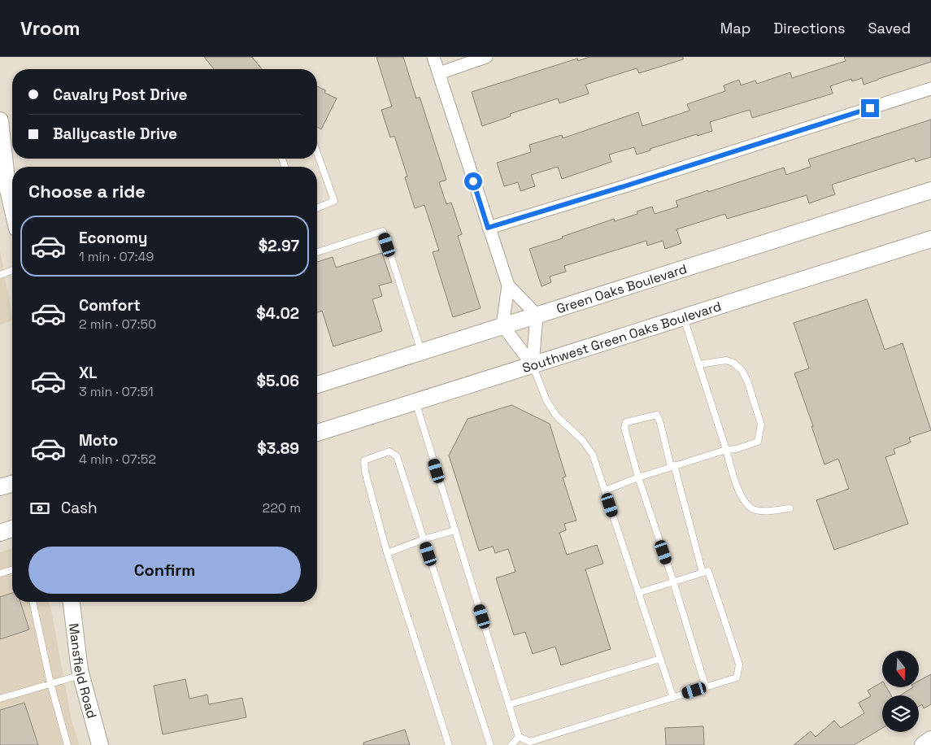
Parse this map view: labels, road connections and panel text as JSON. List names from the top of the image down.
{
  "streets": {
    "main road": ["Green Oaks Boulevard", "Southwest Green Oaks Boulevard", "Mansfield Road"]
  },
  "north": "bottom",
  "page": {
    "header": "Vroom",
    "nav": ["Map", "Directions", "Saved"],
    "banner": ["Cavalry Post Drive", "Ballycastle Drive"],
    "heading": "Choose a ride",
    "list": [
      {
        "name": "Economy",
        "note": "1 min · 07:49",
        "value": "$2.97"
      },
      {
        "name": "Comfort",
        "note": "2 min · 07:50",
        "value": "$4.02"
      },
      {
        "name": "XL",
        "note": "3 min · 07:51",
        "value": "$5.06"
      },
      {
        "name": "Moto",
        "note": "4 min · 07:52",
        "value": "$3.89"
      }
    ],
    "pay": ["Cash", "220 m"],
    "buttons": "Confirm"
  }
}
